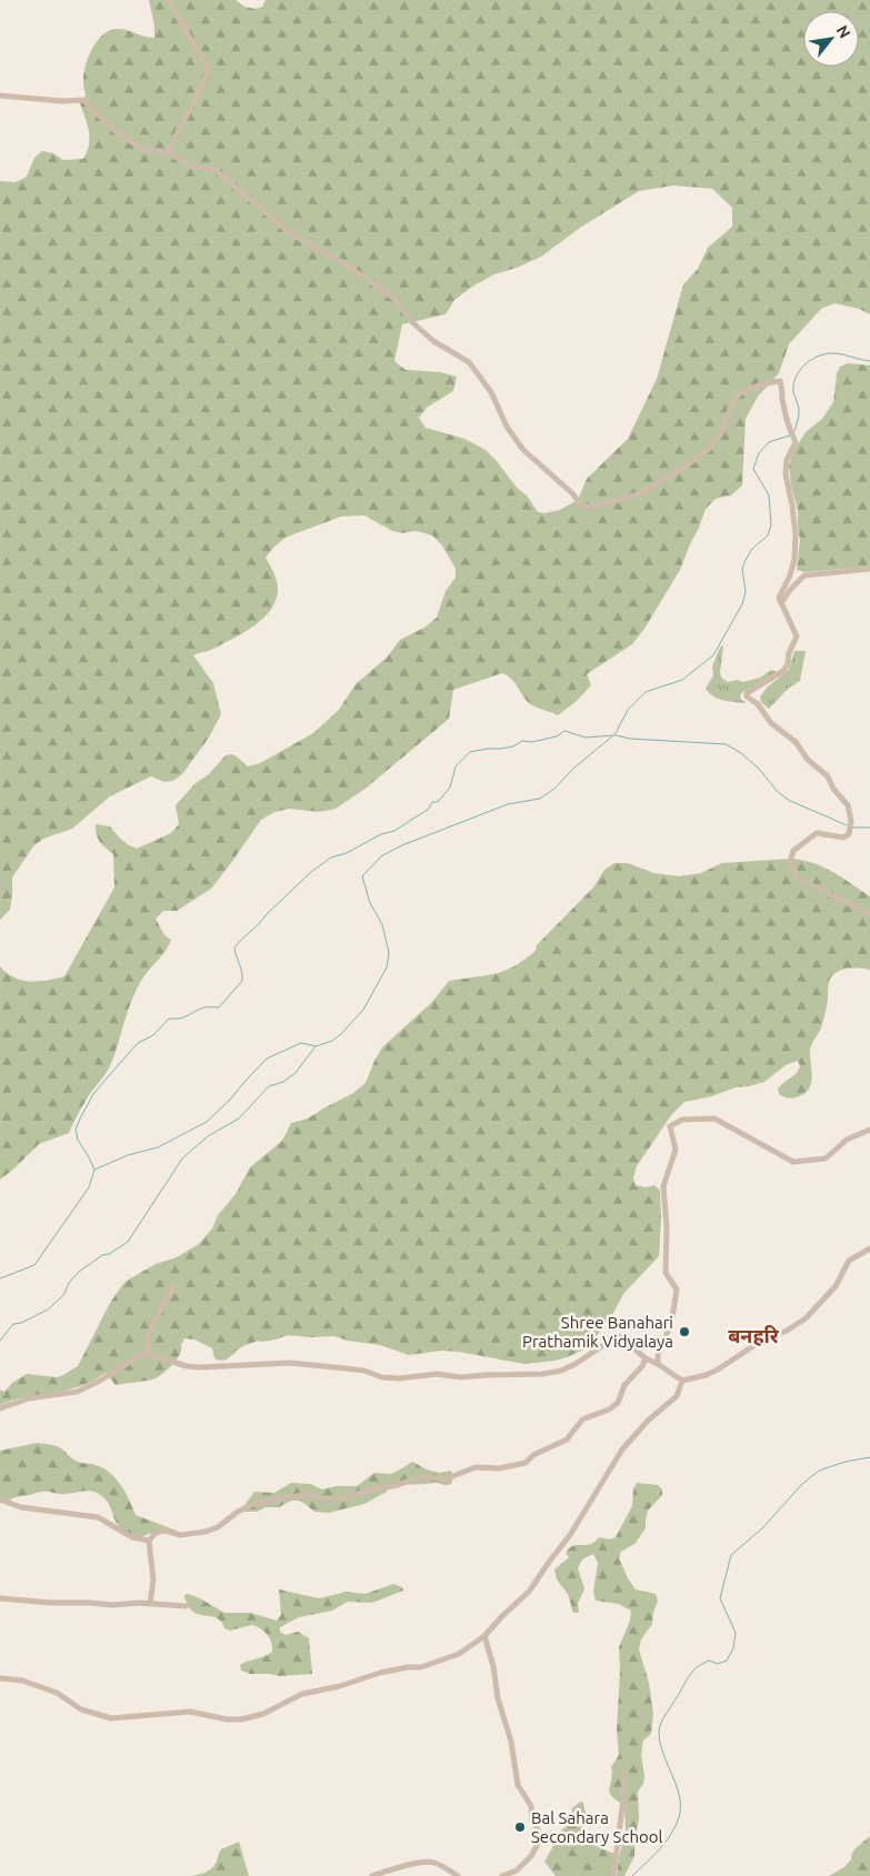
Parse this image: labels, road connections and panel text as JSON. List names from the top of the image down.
{
  "districts": ["बनहरि"],
  "places": ["Shree Banahari Prathamik Vidyalaya", "Bal Sahara Secondary School"],
  "north": "top right"
}
